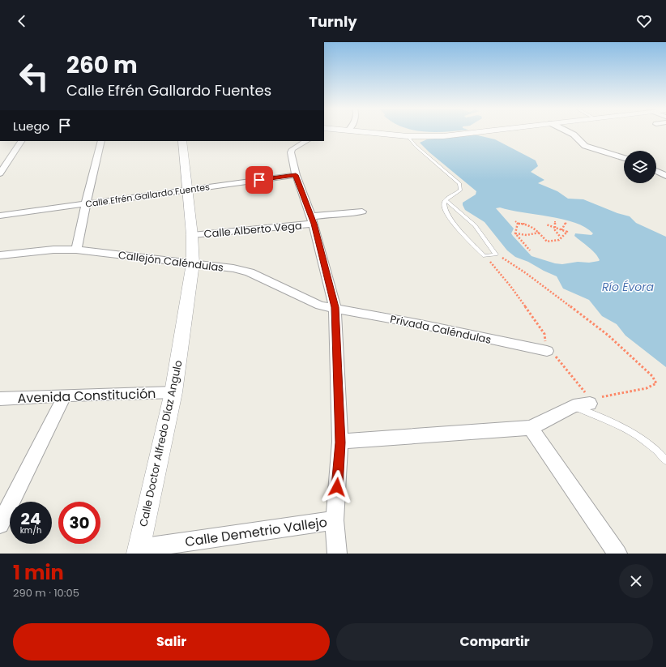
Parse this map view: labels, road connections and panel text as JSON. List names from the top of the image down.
{
  "streets": {
    "street": [
      "Calle Efrén Gallardo Fuentes",
      "Calle Alberto Vega",
      "Callejón Caléndulas",
      "Privada Caléndulas",
      "Avenida Constitución",
      "Calle Doctor Alfredo Díaz Angulo",
      "Calle Demetrio Vallejo"
    ]
  },
  "crossings": [
    ["Calle Efrén Gallardo Fuentes", "Calle Doctor Alfredo Díaz Angulo"],
    ["Calle Alberto Vega", "Calle Doctor Alfredo Díaz Angulo"],
    ["Callejón Caléndulas", "Privada Caléndulas"],
    ["Callejón Caléndulas", "Calle Doctor Alfredo Díaz Angulo"],
    ["Avenida Constitución", "Calle Doctor Alfredo Díaz Angulo"],
    ["Calle Doctor Alfredo Díaz Angulo", "Calle Demetrio Vallejo"]
  ],
  "water": ["Río Évora"],
  "page": {
    "header": "Turnly",
    "turn": ["260 m", "Calle Efrén Gallardo Fuentes"],
    "then": "Luego",
    "speed": "24 km/h",
    "limit": "30",
    "heading": ["1 min", "290 m · 10:05"],
    "buttons": ["Salir", "Compartir"]
  }
}
